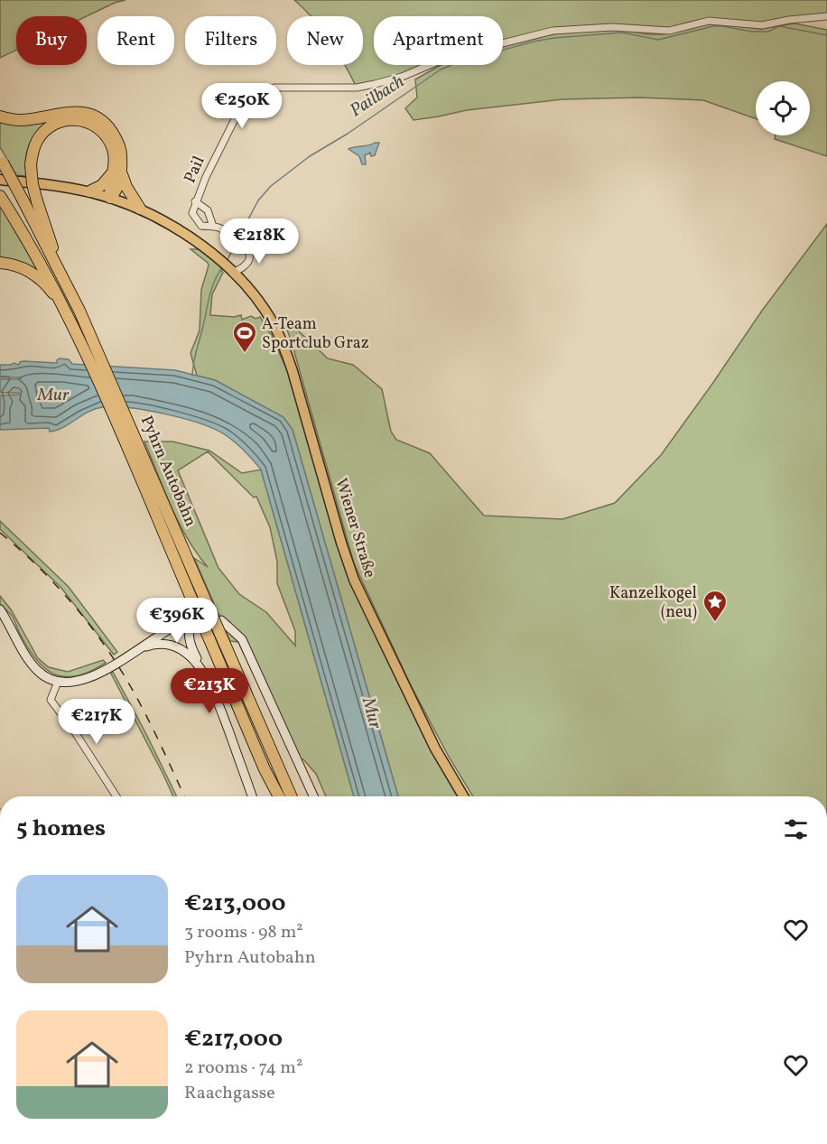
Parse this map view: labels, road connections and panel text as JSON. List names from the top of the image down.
{
  "streets": {
    "highway": ["Pyhrn Autobahn"],
    "main road": ["Wiener Straße"],
    "street": ["Pail"]
  },
  "crossings": [
    ["Pail", "Wiener Straße"]
  ],
  "water": ["Pailbach", "Mur"],
  "places": {
    "sports": ["A-Team Sportclub Graz"],
    "place": ["Kanzelkogel (neu)"]
  },
  "page": {
    "chip": [
      "Buy",
      "Rent",
      "Filters",
      "New",
      "Apartment"
    ],
    "price": [
      "€250K",
      "€218K",
      "€396K",
      "€213K",
      "€217K"
    ],
    "heading": "5 homes",
    "list": [
      {
        "name": "€213,000",
        "note": "3 rooms · 98 m² · Pyhrn Autobahn"
      },
      {
        "name": "€217,000",
        "note": "2 rooms · 74 m² · Raachgasse"
      }
    ]
  }
}
